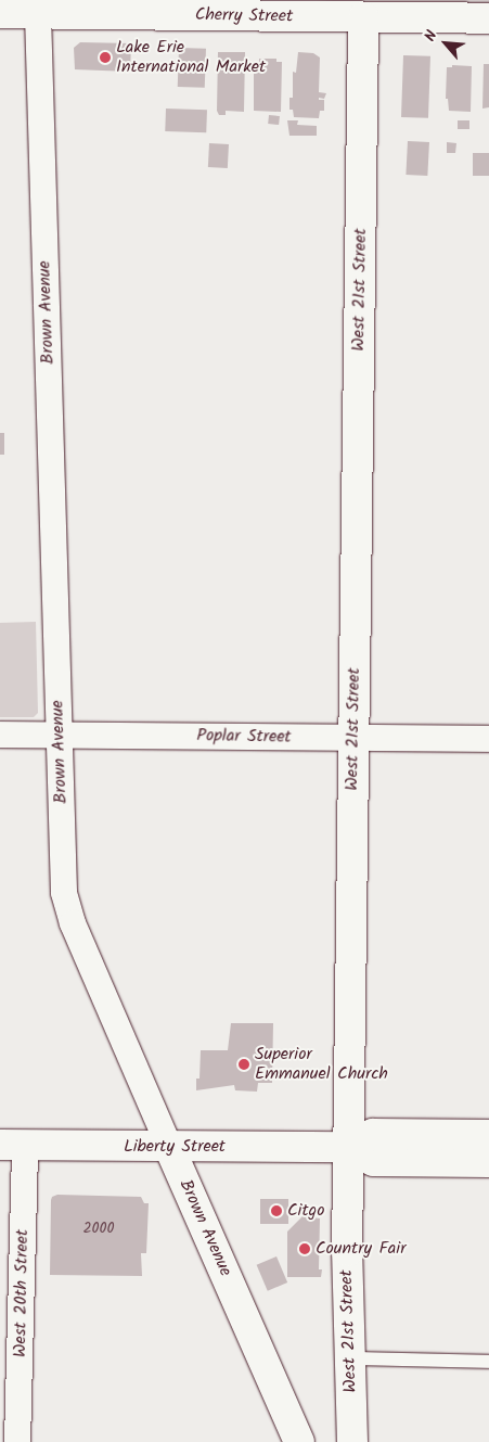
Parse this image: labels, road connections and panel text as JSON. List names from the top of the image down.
{
  "streets": {
    "street": [
      "Cherry Street",
      "West 21st Street",
      "Brown Avenue",
      "Poplar Street",
      "Liberty Street",
      "West 20th Street"
    ]
  },
  "crossings": [
    ["Cherry Street", "West 21st Street"],
    ["Cherry Street", "Brown Avenue"],
    ["West 21st Street", "Poplar Street"],
    ["West 21st Street", "Liberty Street"],
    ["Brown Avenue", "Poplar Street"],
    ["Brown Avenue", "Liberty Street"],
    ["Liberty Street", "West 20th Street"]
  ],
  "places": [
    "Lake Erie International Market",
    "Superior Emmanuel Church",
    "Citgo",
    "Country Fair"
  ],
  "house_numbers": ["2000"],
  "north": "top left"
}
